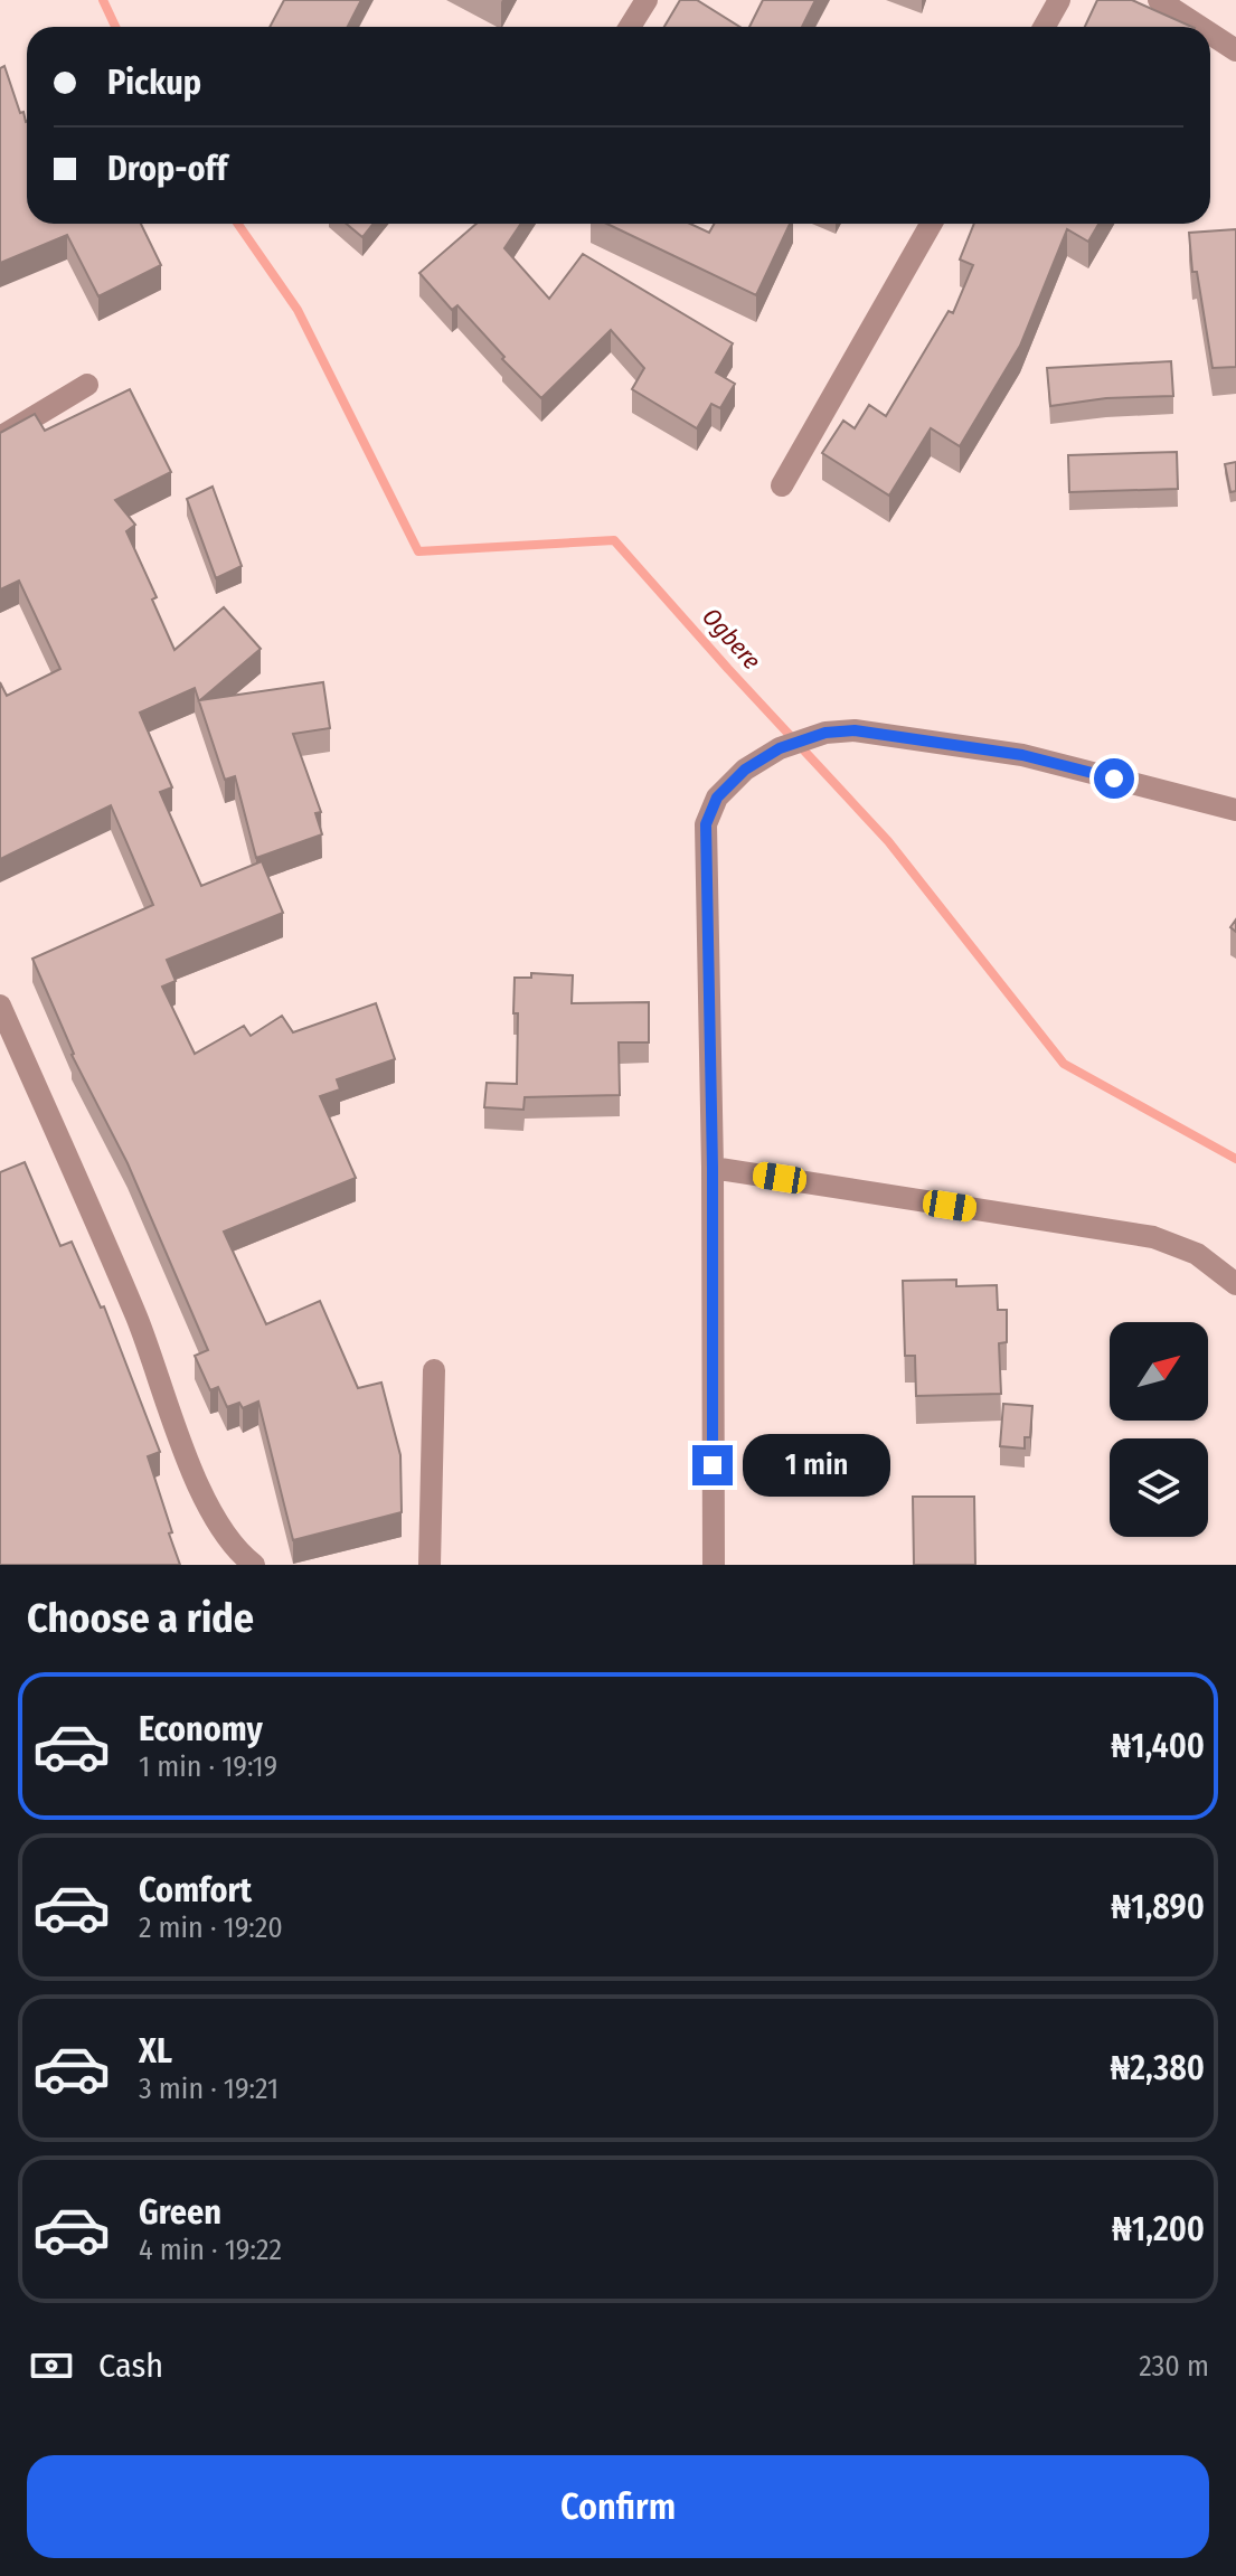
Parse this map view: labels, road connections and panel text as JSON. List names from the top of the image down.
{
  "water": ["Ogbere"],
  "north": "top right",
  "page": {
    "banner": ["Pickup", "Drop-off"],
    "bubble": "1 min",
    "heading": "Choose a ride",
    "list": [
      {
        "name": "Economy",
        "note": "1 min · 19:19",
        "value": "₦1,400"
      },
      {
        "name": "Comfort",
        "note": "2 min · 19:20",
        "value": "₦1,890"
      },
      {
        "name": "XL",
        "note": "3 min · 19:21",
        "value": "₦2,380"
      },
      {
        "name": "Green",
        "note": "4 min · 19:22",
        "value": "₦1,200"
      }
    ],
    "pay": ["Cash", "230 m"],
    "buttons": "Confirm"
  }
}
